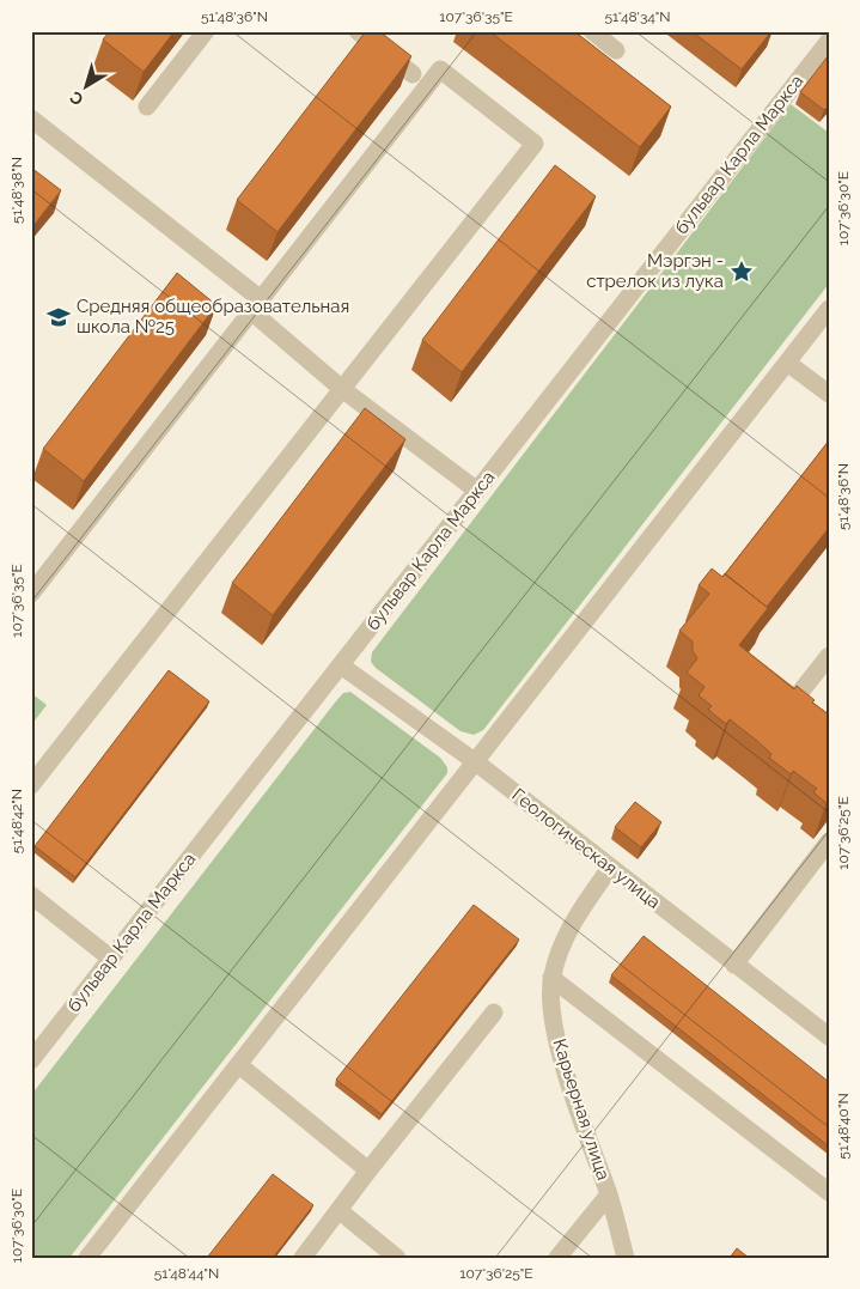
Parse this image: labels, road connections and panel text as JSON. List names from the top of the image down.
{
  "streets": {
    "street": ["бульвар Карла Маркса", "Геологическая улица", "Карьерная улица"]
  },
  "crossings": [
    ["бульвар Карла Маркса", "Геологическая улица"],
    ["Геологическая улица", "Карьерная улица"]
  ],
  "places": {
    "place": ["Мэргэн - стрелок из лука"],
    "school or university": ["Средняя общеобразовательная школа №25"]
  },
  "north": "bottom left",
  "coordinates": [
    "51°48'36\"N",
    "107°36'35\"E",
    "51°48'34\"N",
    "51°48'38\"N",
    "107°36'30\"E",
    "51°48'42\"N",
    "107°36'25\"E",
    "51°48'40\"N",
    "51°48'44\"N"
  ]
}
